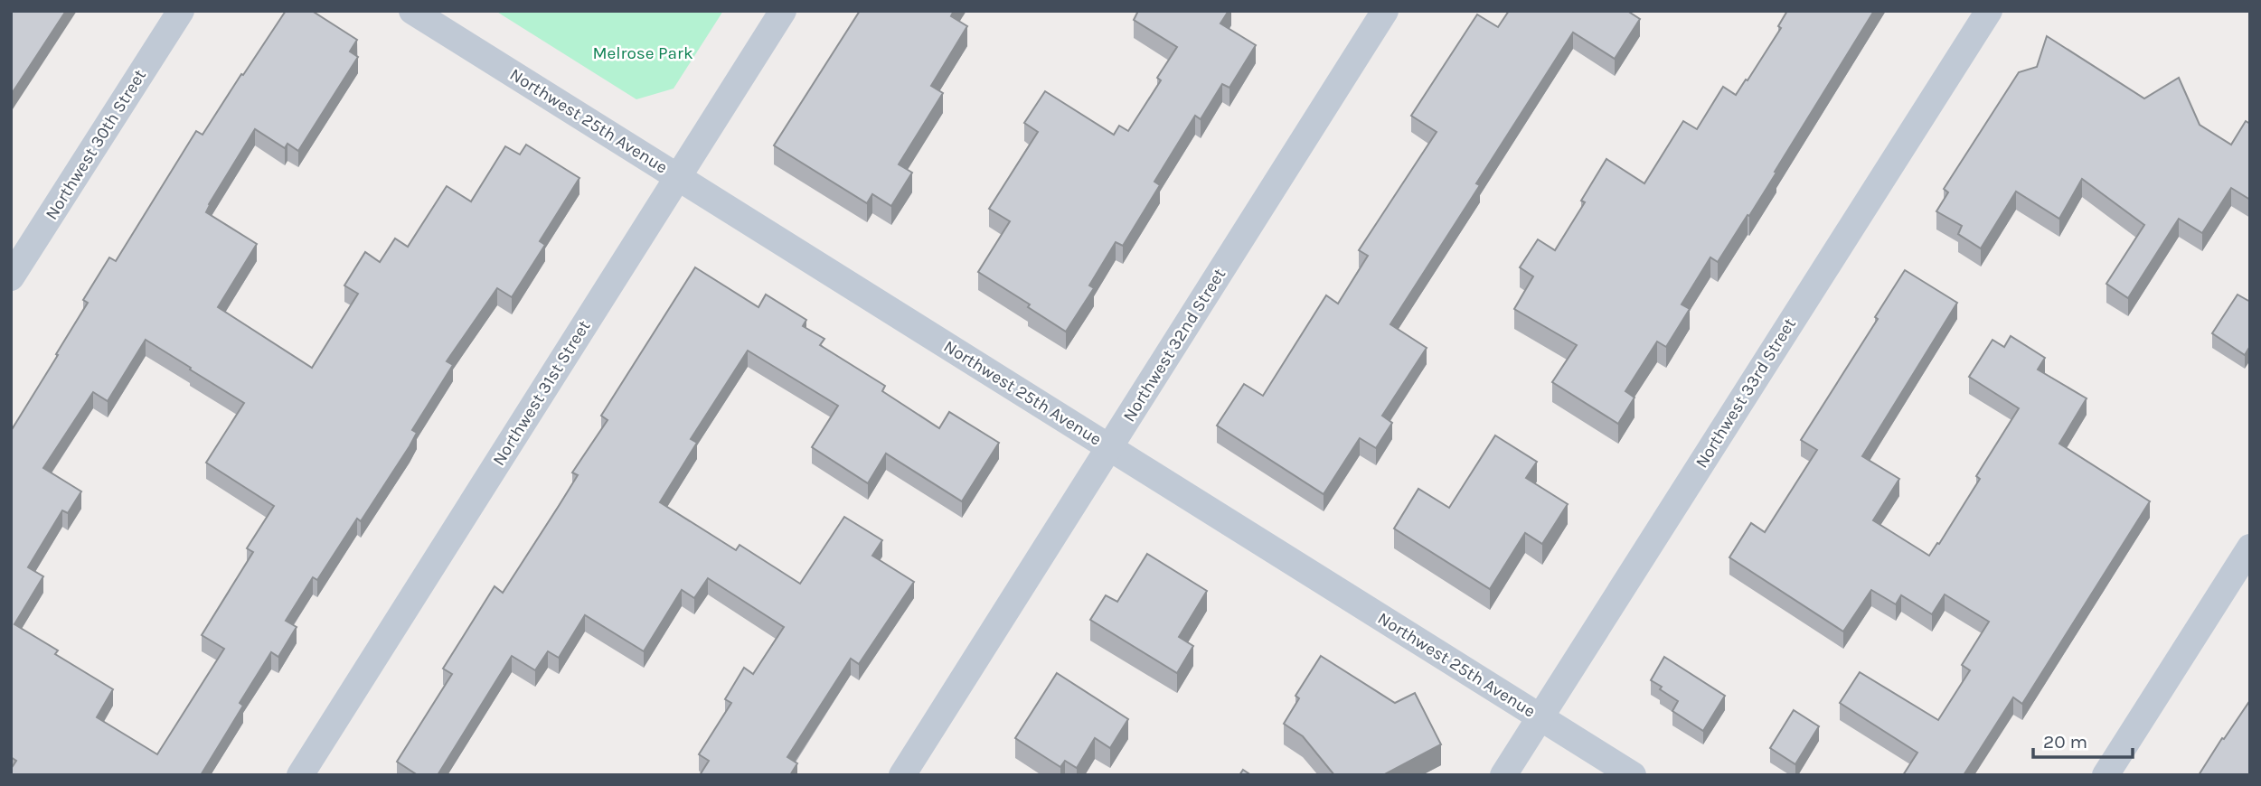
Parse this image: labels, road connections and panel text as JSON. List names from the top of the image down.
{
  "streets": {
    "street": [
      "Northwest 25th Avenue",
      "Northwest 30th Street",
      "Northwest 32nd Street",
      "Northwest 31st Street",
      "Northwest 33rd Street"
    ]
  },
  "crossings": [
    ["Northwest 25th Avenue", "Northwest 32nd Street"],
    ["Northwest 25th Avenue", "Northwest 31st Street"],
    ["Northwest 25th Avenue", "Northwest 33rd Street"]
  ],
  "parks": ["Melrose Park"],
  "scale_bar": "20 m"
}
